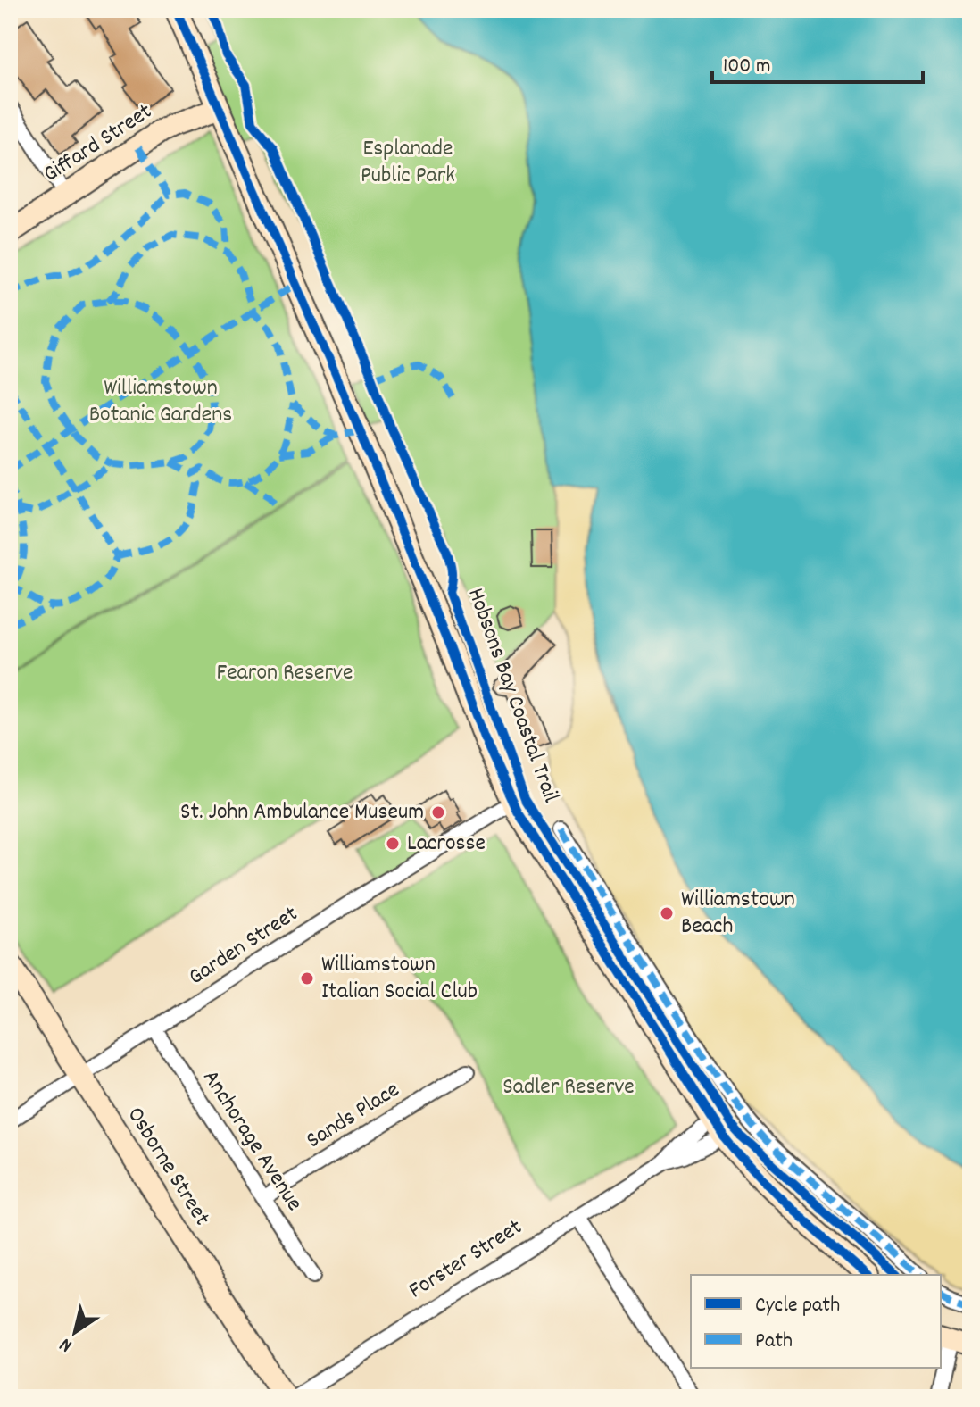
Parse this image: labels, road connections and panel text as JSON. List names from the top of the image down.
{
  "streets": {
    "street": [
      "Giffard Street",
      "Hobsons Bay Coastal Trail",
      "Garden Street",
      "Sands Place",
      "Anchorage Avenue",
      "Osborne Street",
      "Forster Street"
    ]
  },
  "crossings": [
    ["Garden Street", "Anchorage Avenue"],
    ["Garden Street", "Osborne Street"],
    ["Sands Place", "Anchorage Avenue"]
  ],
  "parks": [
    "Esplanade Public Park",
    "Williamstown Botanic Gardens",
    "Fearon Reserve",
    "Sadler Reserve"
  ],
  "places": [
    "St. John Ambulance Museum",
    "Lacrosse",
    "Williamstown Beach",
    "Williamstown Italian Social Club"
  ],
  "legend": ["Cycle path", "Path"],
  "scale_bar": "100 m",
  "north": "bottom left"
}
